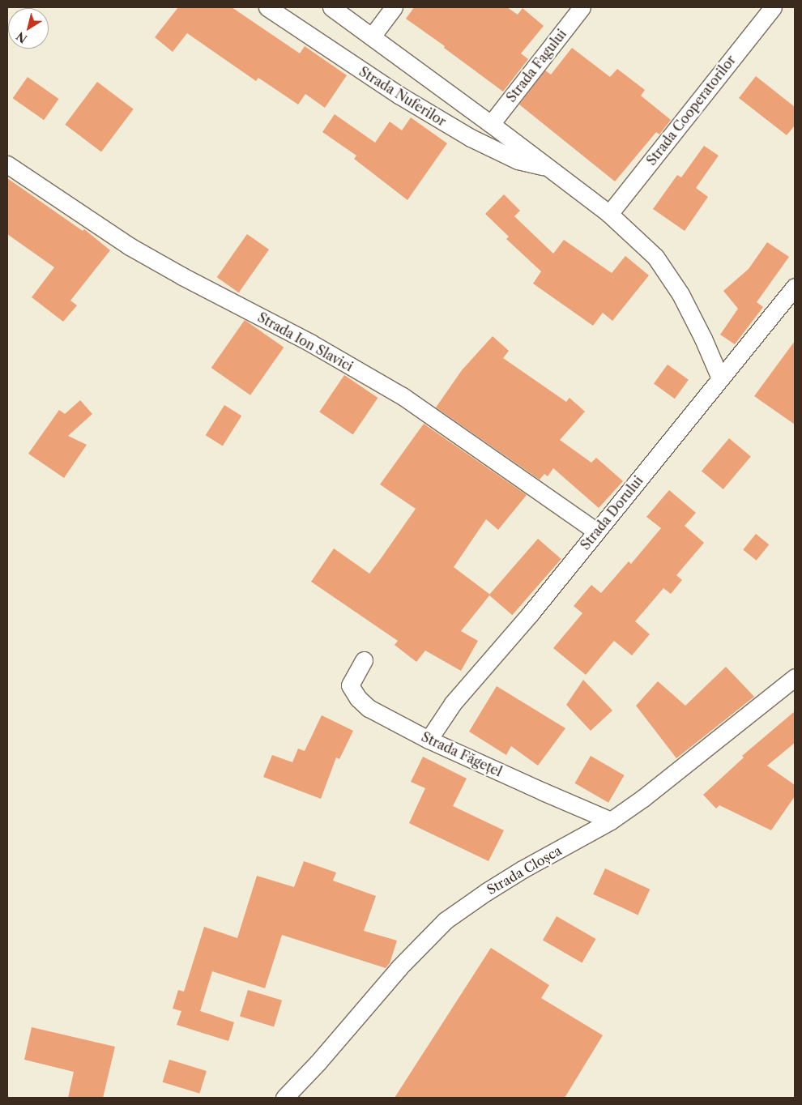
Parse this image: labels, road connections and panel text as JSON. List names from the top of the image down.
{
  "streets": {
    "street": [
      "Strada Fagului",
      "Strada Nuferilor",
      "Strada Cooperatorilor",
      "Strada Ion Slavici",
      "Strada Dorului",
      "Strada Făgețel",
      "Strada Cloșca"
    ]
  },
  "crossings": [
    ["Strada Fagului", "Strada Nuferilor"],
    ["Strada Nuferilor", "Strada Cooperatorilor"],
    ["Strada Nuferilor", "Strada Dorului"],
    ["Strada Ion Slavici", "Strada Dorului"],
    ["Strada Dorului", "Strada Făgețel"],
    ["Strada Făgețel", "Strada Cloșca"]
  ],
  "north": "bottom left"
}
